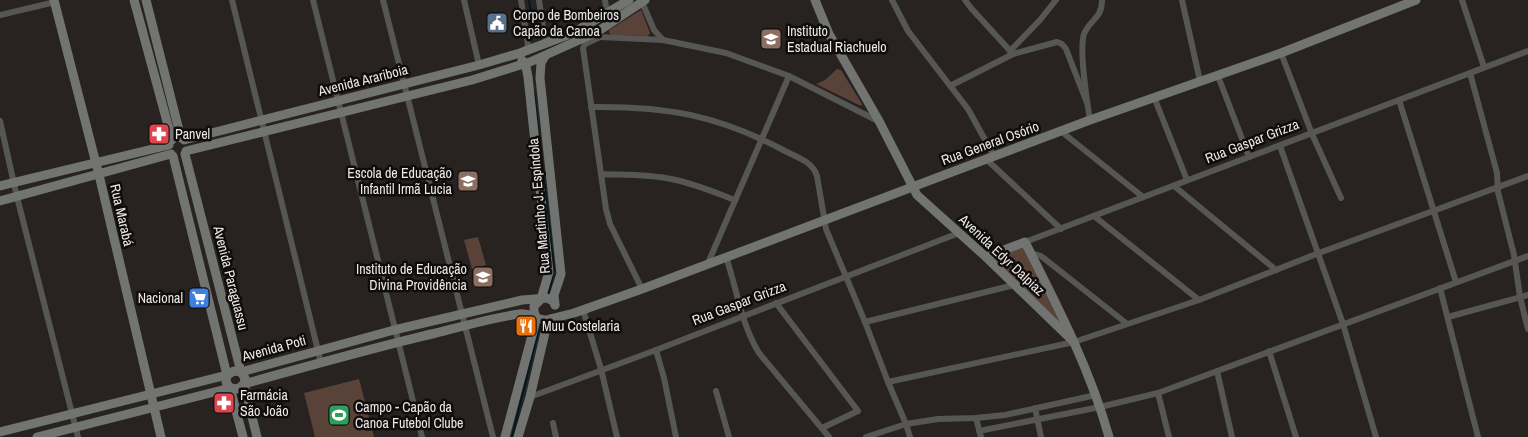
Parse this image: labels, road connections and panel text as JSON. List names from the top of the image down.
{
  "streets": {
    "main road": [
      "Avenida Arariboia",
      "Rua Gaspar Grizza",
      "Rua General Osório",
      "Rua Martinho J. Espíndola",
      "Rua Marabá",
      "Avenida Edyr Dalpiaz",
      "Avenida Paraguassu",
      "Avenida Poti"
    ]
  },
  "crossings": [
    ["Avenida Arariboia", "Rua Martinho J. Espíndola"],
    ["Avenida Arariboia", "Avenida Paraguassu"],
    ["Rua Gaspar Grizza", "Rua Martinho J. Espíndola"],
    ["Rua Gaspar Grizza", "Avenida Edyr Dalpiaz"],
    ["Rua General Osório", "Rua Martinho J. Espíndola"],
    ["Rua General Osório", "Avenida Edyr Dalpiaz"],
    ["Rua General Osório", "Avenida Poti"],
    ["Rua Martinho J. Espíndola", "Avenida Poti"],
    ["Rua Marabá", "Avenida Poti"],
    ["Avenida Paraguassu", "Avenida Poti"]
  ],
  "places": {
    "public building": ["Corpo de Bombeiros Capão da Canoa"],
    "school or university": ["Instituto Estadual Riachuelo", "Escola de Educação Infantil Irmã Lucia", "Instituto de Educação Divina Providência"],
    "pharmacy": ["Panvel", "Farmácia São João"],
    "supermarket": ["Nacional"],
    "restaurant": ["Muu Costelaria"],
    "sports": ["Campo - Capão da Canoa Futebol Clube"]
  }
}
